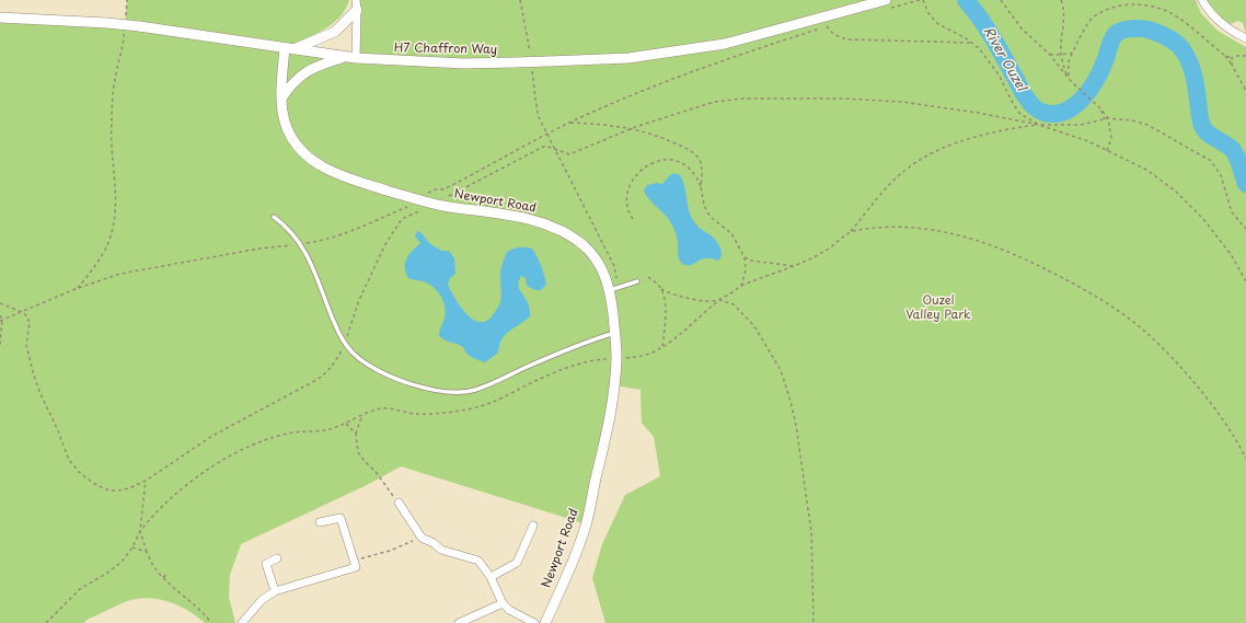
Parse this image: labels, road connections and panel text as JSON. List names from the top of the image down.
{
  "streets": {
    "street": ["H7 Chaffron Way", "Newport Road"]
  },
  "crossings": [
    ["H7 Chaffron Way", "Newport Road"]
  ],
  "water": ["River Ouzel"],
  "parks": ["Ouzel Valley Park"]
}
